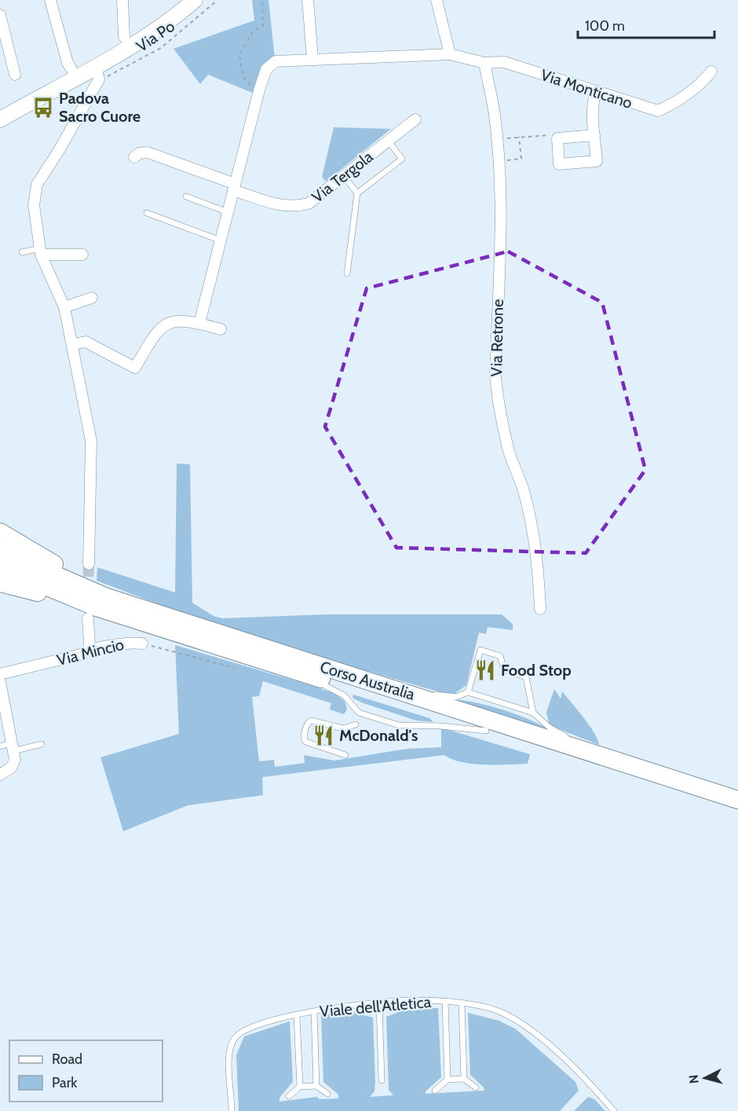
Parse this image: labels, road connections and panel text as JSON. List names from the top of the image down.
{
  "streets": {
    "highway": ["Corso Australia"],
    "street": [
      "Via Monticano",
      "Via Tergola",
      "Via Retrone",
      "Via Mincio"
    ],
    "lane": ["Viale dell'Atletica"],
    "path": ["Via Po"]
  },
  "crossings": [
    ["Via Monticano", "Via Retrone"]
  ],
  "places": {
    "bus stop": ["Padova Sacro Cuore"],
    "restaurant": ["Food Stop", "McDonald's"]
  },
  "legend": ["Road", "Park"],
  "scale_bar": "100 m",
  "north": "left"
}
